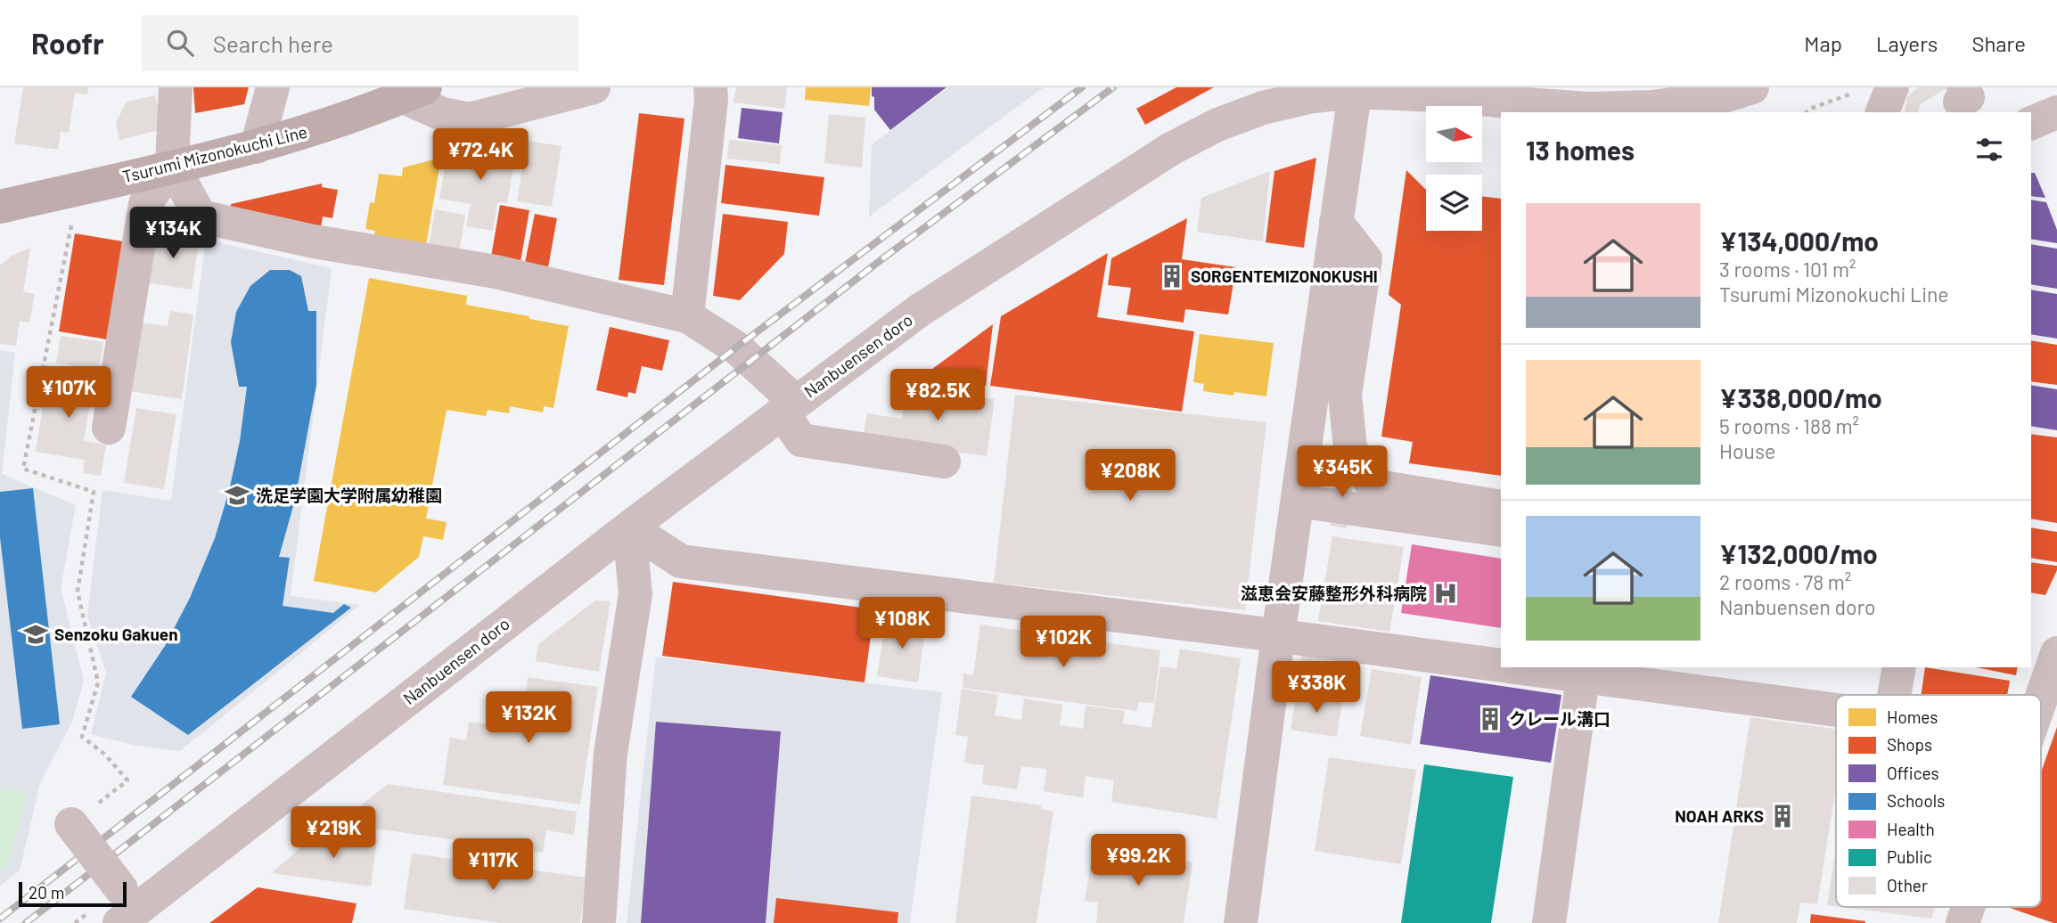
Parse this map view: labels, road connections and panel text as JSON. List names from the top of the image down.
{
  "streets": {
    "main road": ["Tsurumi Mizonokuchi Line"],
    "street": ["Nanbuensen doro"]
  },
  "places": {
    "building": ["SORGENTEMIZONOKUSHI", "クレール溝口", "NOAH ARKS"],
    "school or university": ["洗足学園大学附属幼稚園", "Senzoku Gakuen"],
    "hospital": ["滋恵会安藤整形外科病院"]
  },
  "legend": [
    "Homes",
    "Shops",
    "Offices",
    "Schools",
    "Health",
    "Public",
    "Other"
  ],
  "scale_bar": "20 m",
  "north": "right",
  "page": {
    "header": "Roofr",
    "search": "Search here",
    "nav": ["Map", "Layers", "Share"],
    "heading": "13 homes",
    "price": [
      "¥72.4K",
      "¥134K",
      "¥107K",
      "¥82.5K",
      "¥345K",
      "¥208K",
      "¥108K",
      "¥102K",
      "¥338K",
      "¥132K",
      "¥219K",
      "¥99.2K",
      "¥117K"
    ],
    "list": [
      {
        "name": "¥134,000/mo",
        "note": "3 rooms · 101 m² · Tsurumi Mizonokuchi Line"
      },
      {
        "name": "¥338,000/mo",
        "note": "5 rooms · 188 m² · House"
      },
      {
        "name": "¥132,000/mo",
        "note": "2 rooms · 78 m² · Nanbuensen doro"
      }
    ],
    "scale": "20 m"
  }
}
